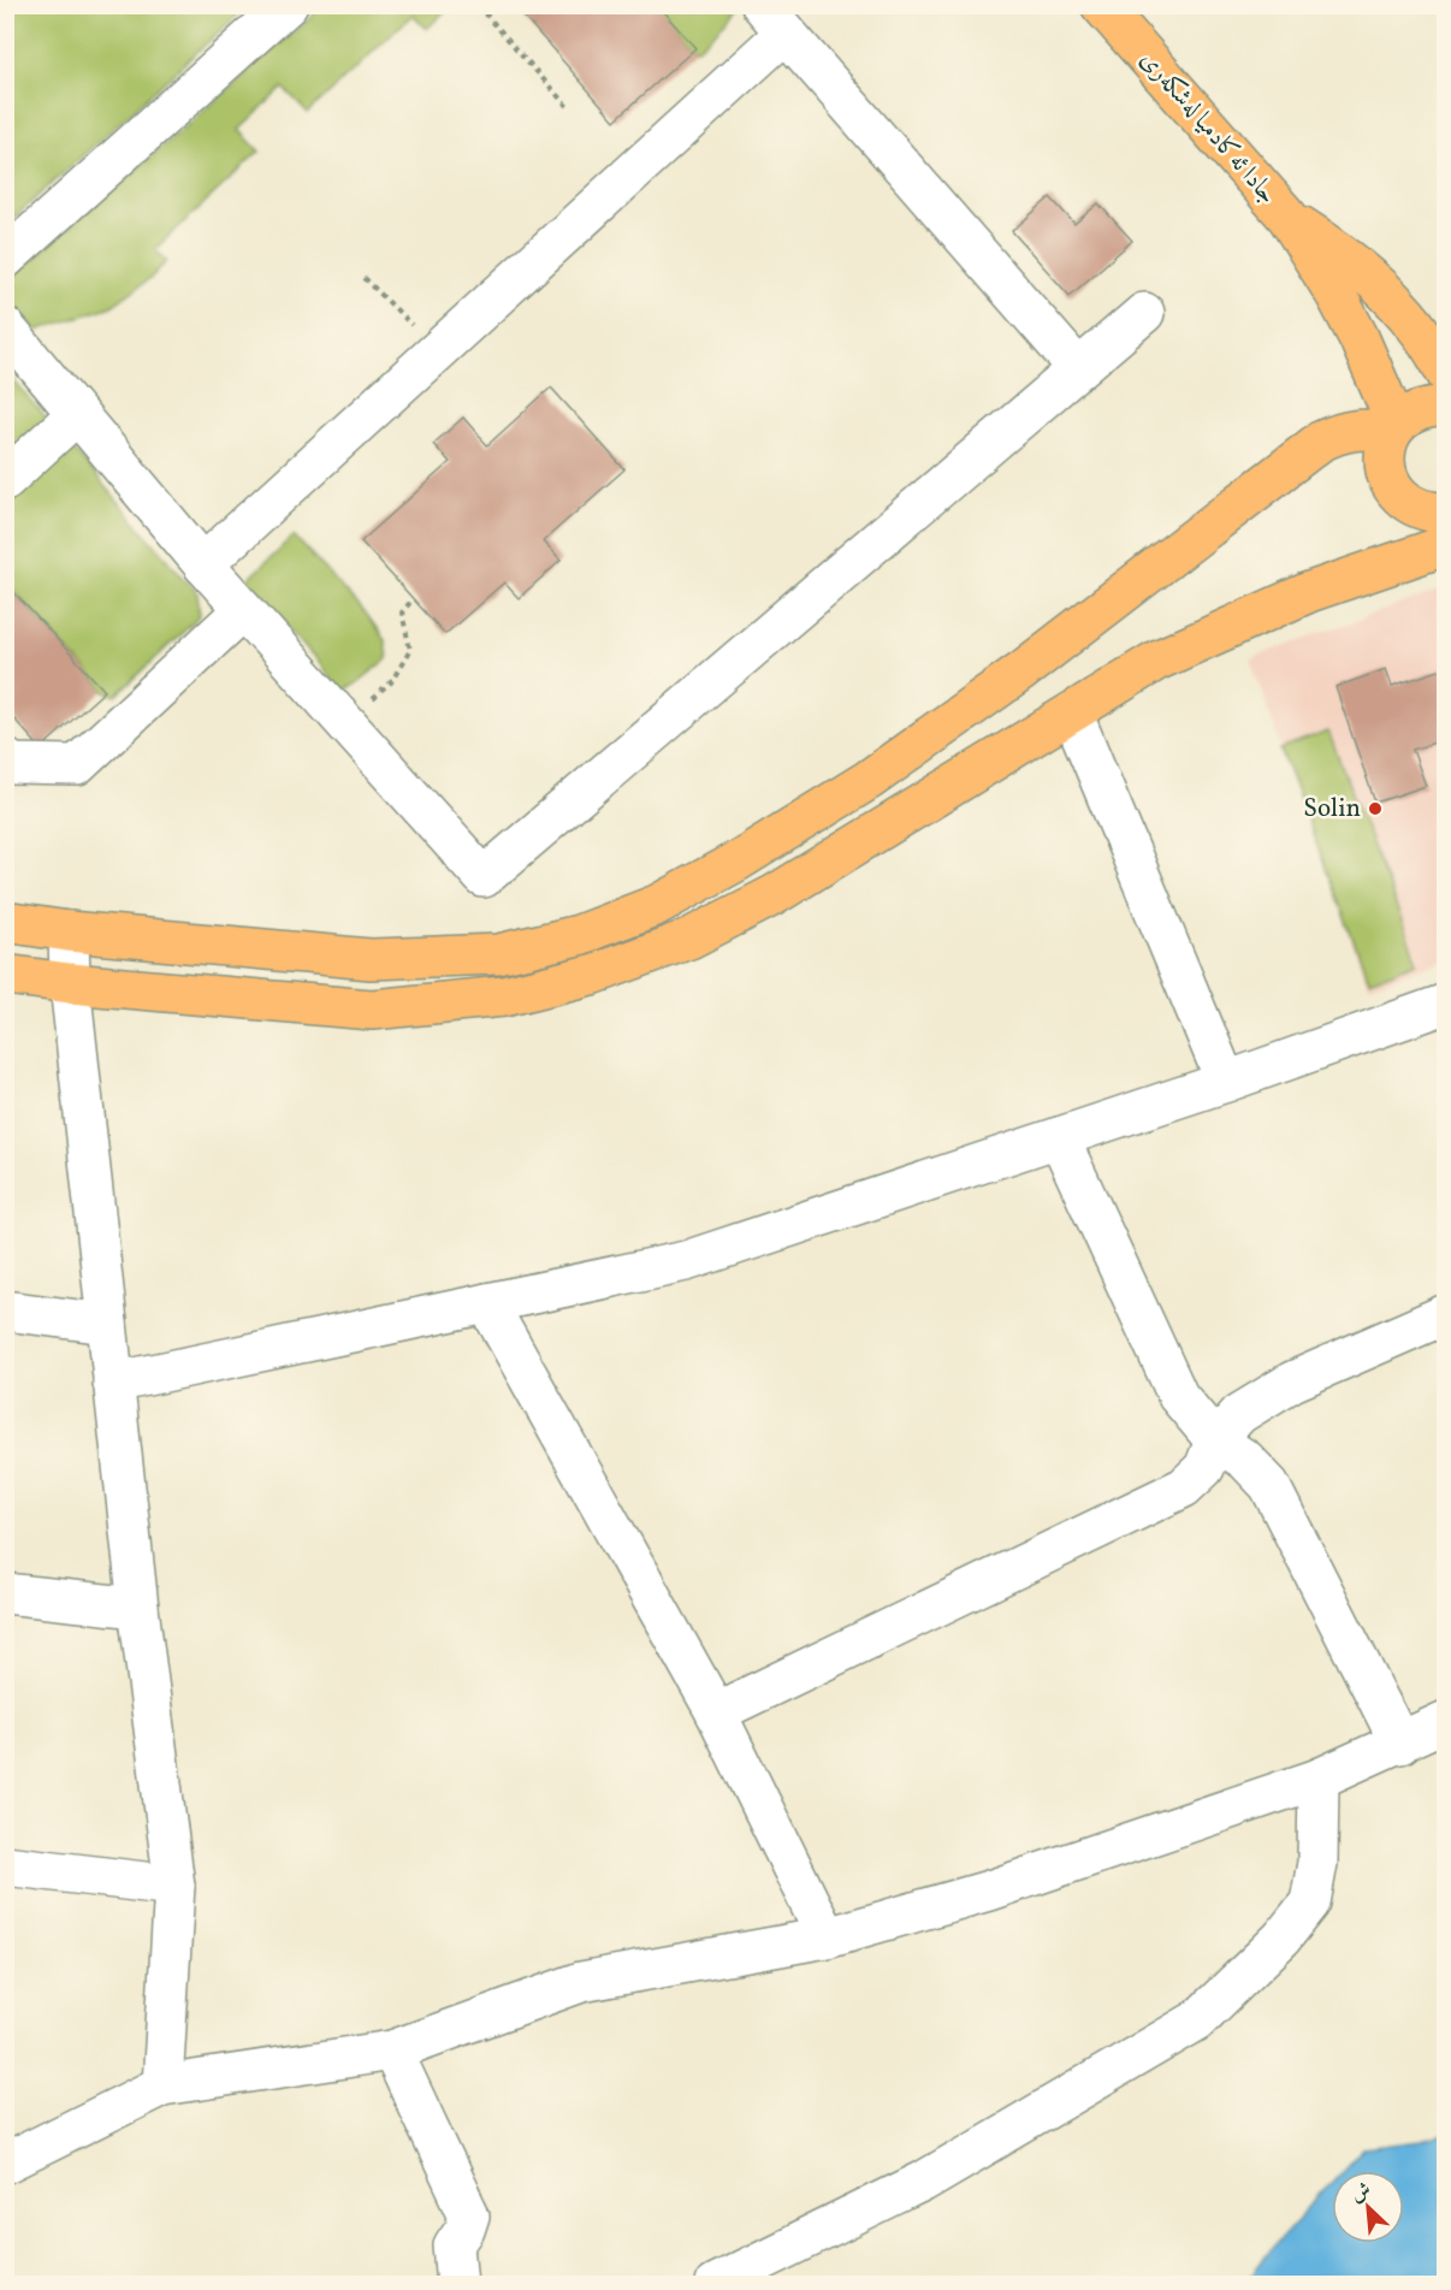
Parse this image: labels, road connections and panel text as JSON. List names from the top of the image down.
{
  "streets": {
    "main road": ["جادا ئه‌كادميا له‌شكه‌رى"]
  },
  "places": ["Solin"],
  "north": "top left"
}
